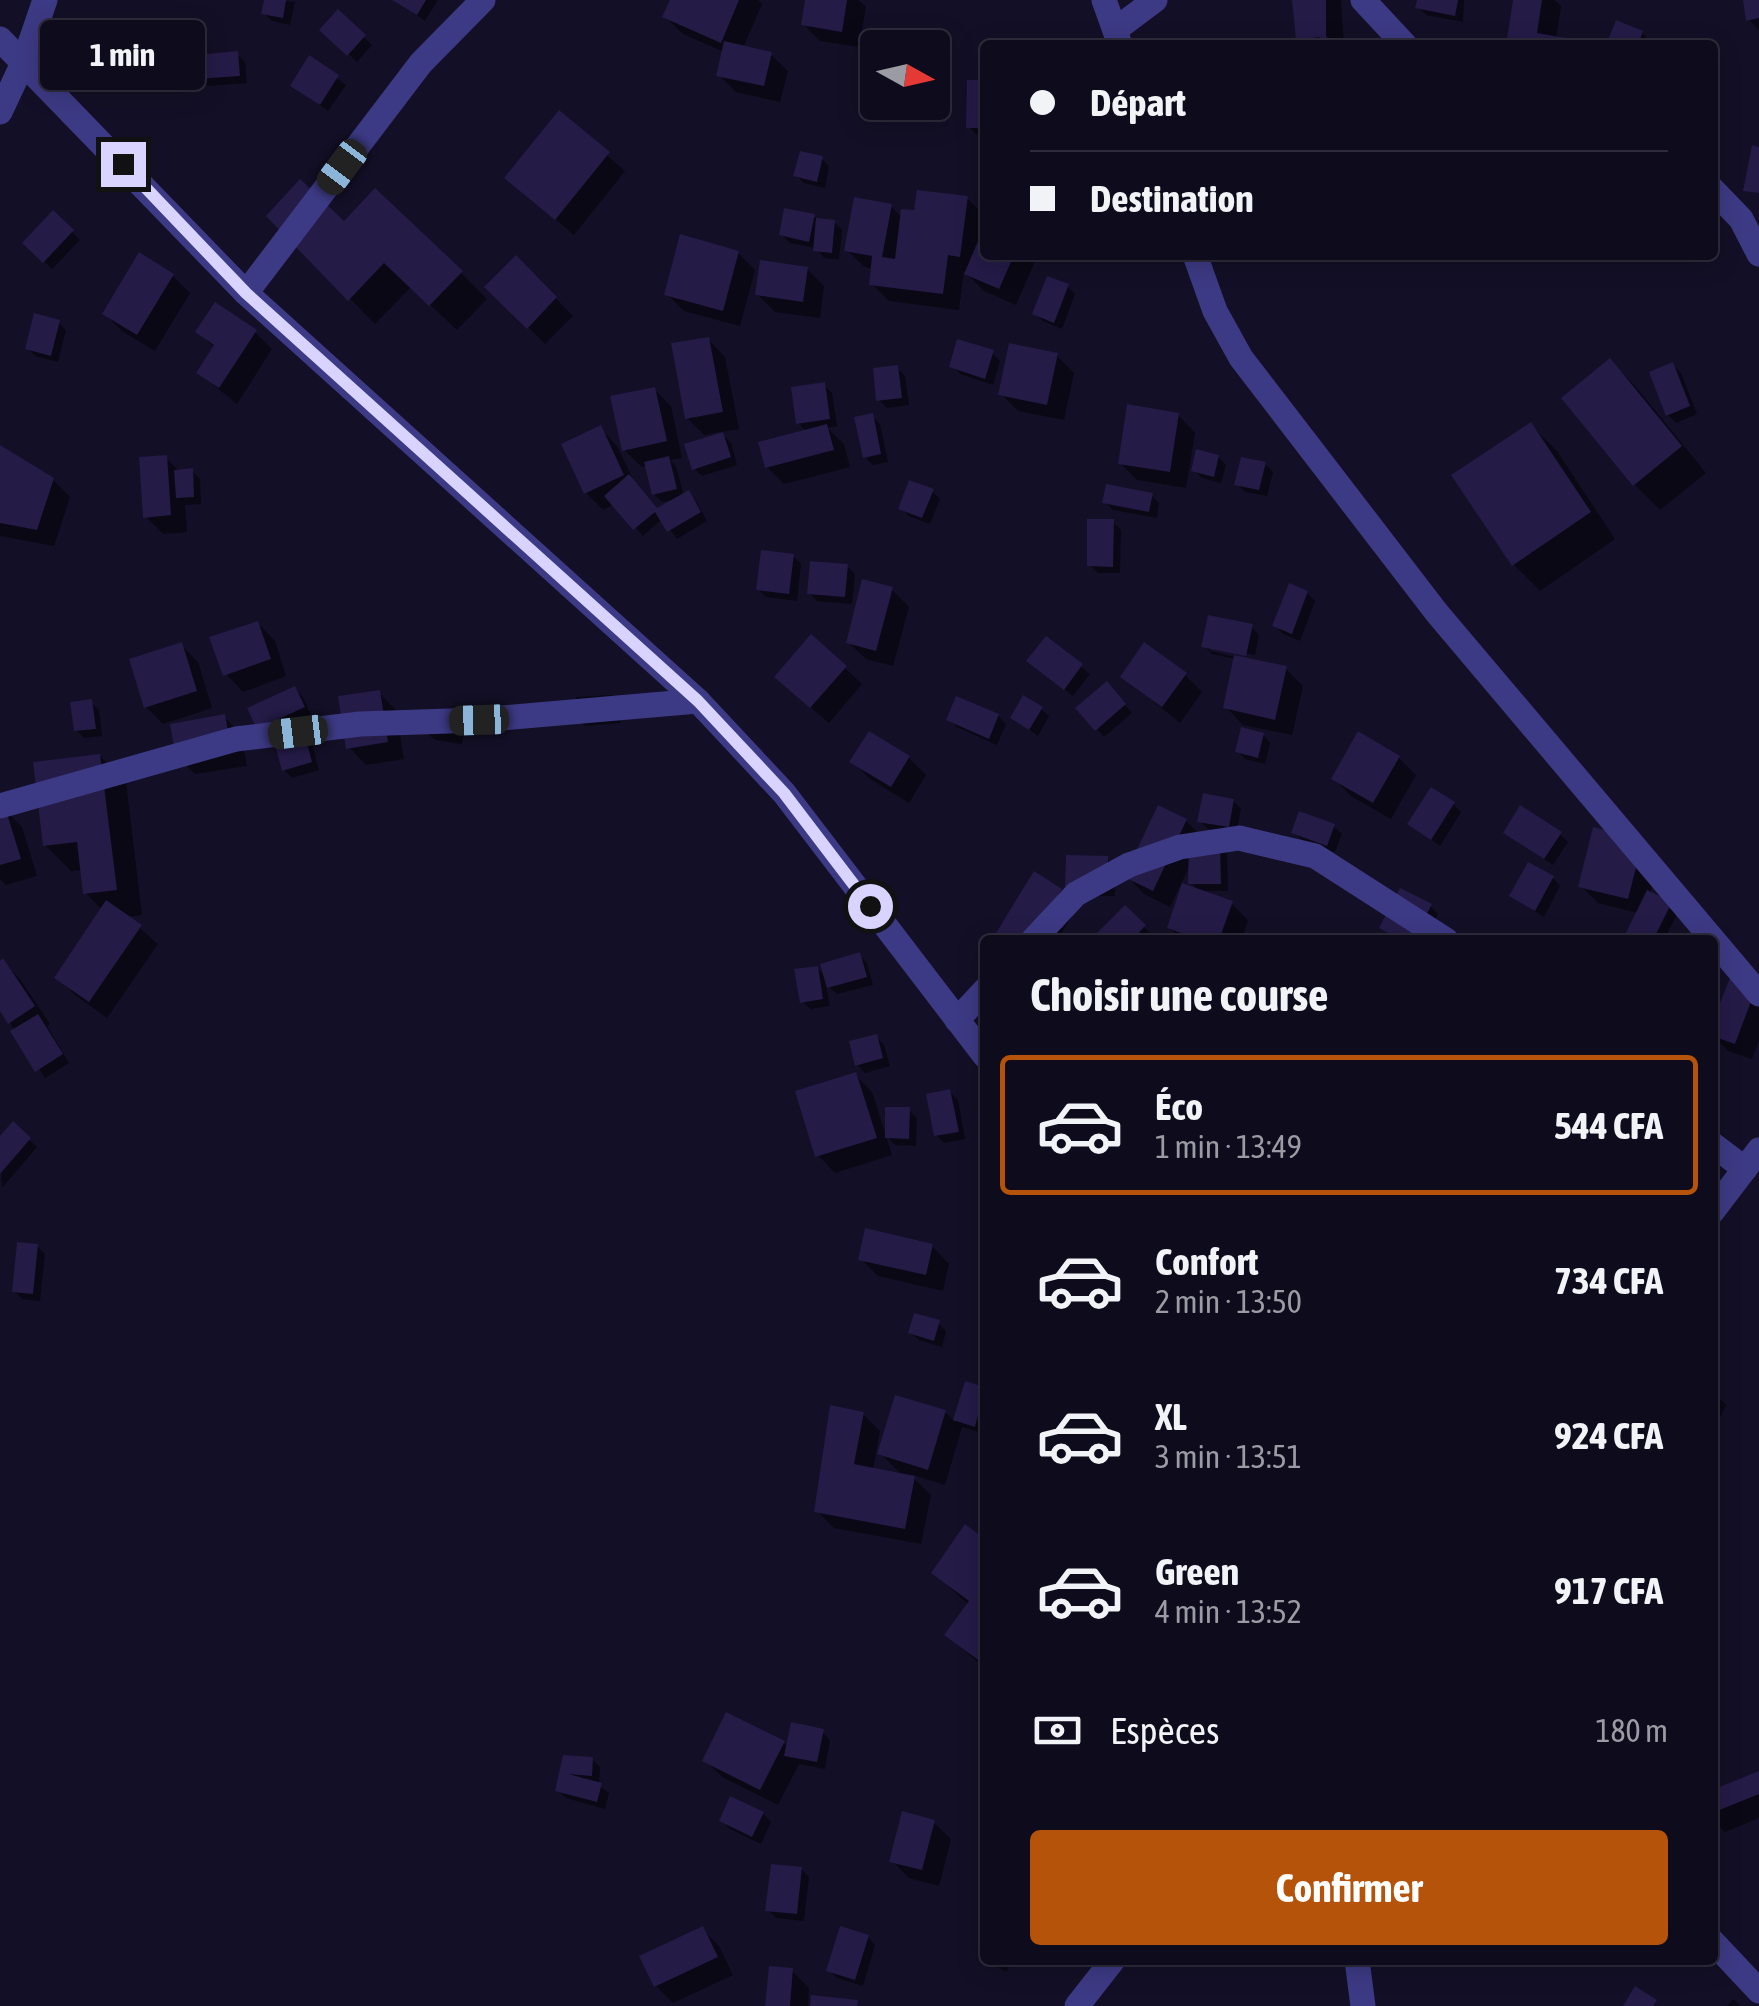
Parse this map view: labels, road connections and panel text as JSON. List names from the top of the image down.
{
  "north": "right",
  "page": {
    "bubble": "1 min",
    "banner": ["Départ", "Destination"],
    "heading": "Choisir une course",
    "list": [
      {
        "name": "Éco",
        "note": "1 min · 13:49",
        "value": "544 CFA"
      },
      {
        "name": "Confort",
        "note": "2 min · 13:50",
        "value": "734 CFA"
      },
      {
        "name": "XL",
        "note": "3 min · 13:51",
        "value": "924 CFA"
      },
      {
        "name": "Green",
        "note": "4 min · 13:52",
        "value": "917 CFA"
      }
    ],
    "pay": ["Espèces", "180 m"],
    "buttons": "Confirmer"
  }
}
